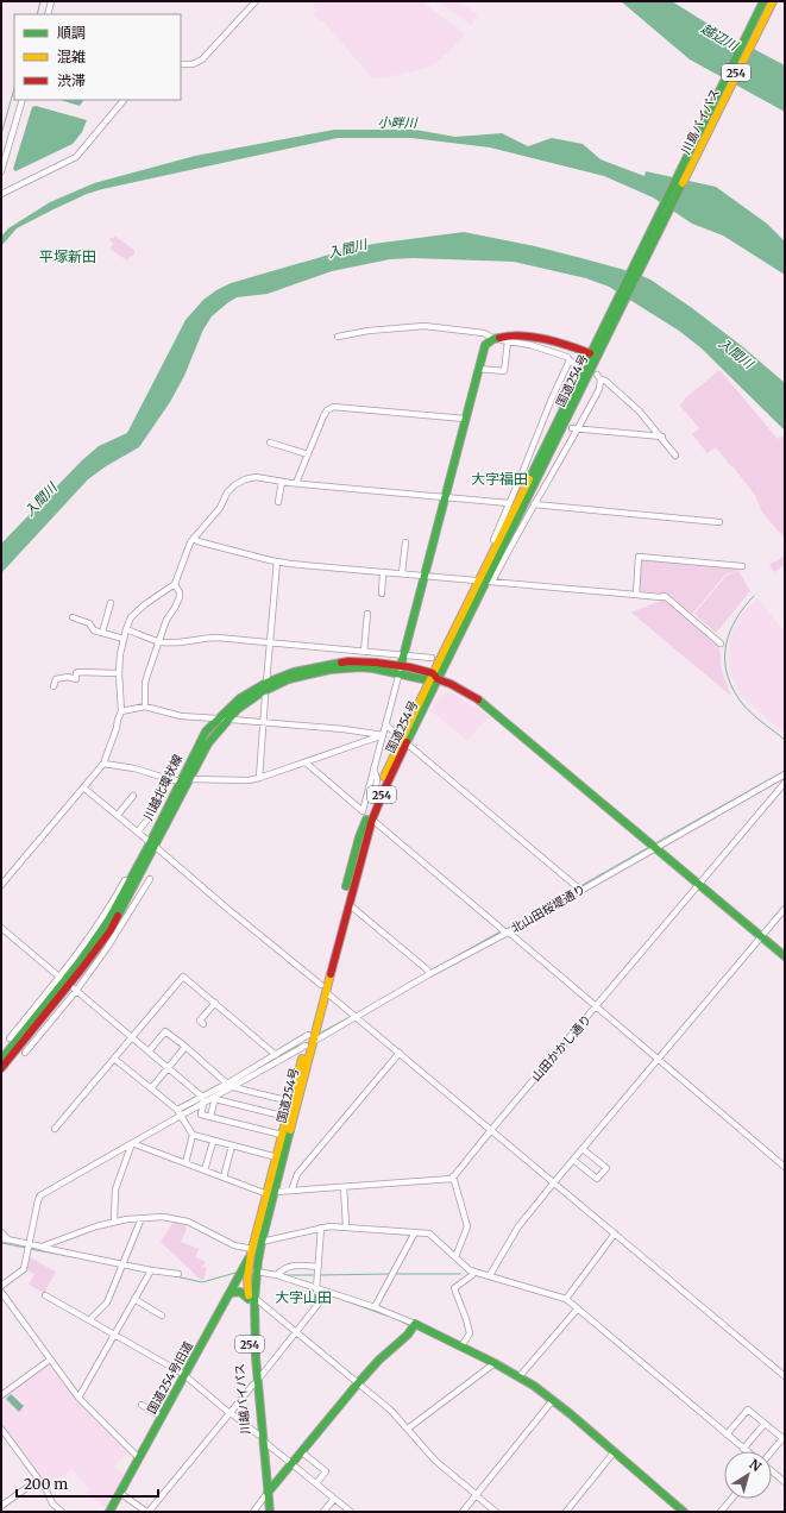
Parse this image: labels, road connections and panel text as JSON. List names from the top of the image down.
{
  "streets": {
    "main road": [
      "254",
      "川島バイパス",
      "国道254号",
      "川越北環状線",
      "国道254号旧道",
      "川越バイパス"
    ],
    "street": ["北山田桜堤通り", "山田かかし通り"]
  },
  "crossings": [
    ["川島バイパス", "国道254号"],
    ["国道254号", "川越北環状線"],
    ["国道254号", "北山田桜堤通り"],
    ["国道254号", "国道254号旧道"],
    ["国道254号", "川越バイパス"],
    ["川越北環状線", "北山田桜堤通り"],
    ["川越北環状線", "山田かかし通り"],
    ["国道254号旧道", "川越バイパス"]
  ],
  "districts": ["平塚新田", "大字福田", "大字山田"],
  "water": ["越辺川", "小畔川", "入間川"],
  "legend": ["順調", "混雑", "渋滞"],
  "scale_bar": "200 m",
  "north": "top right"
}
